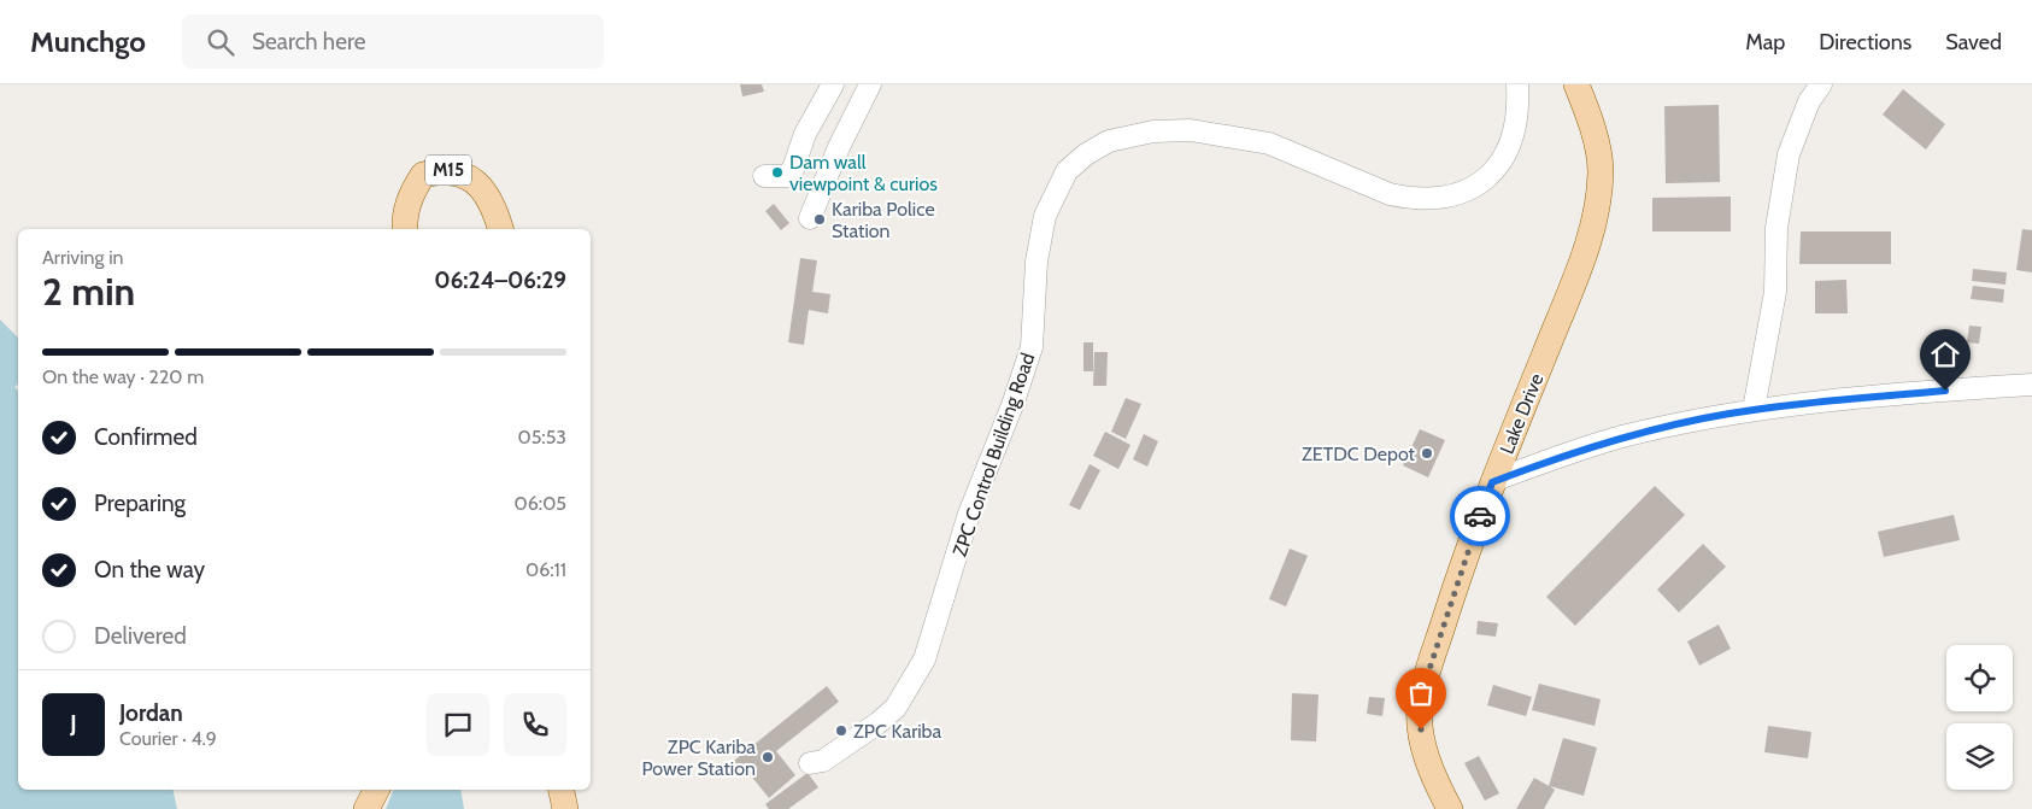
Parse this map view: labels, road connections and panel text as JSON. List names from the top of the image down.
{
  "streets": {
    "main road": ["M15", "Lake Drive"],
    "street": ["ZPC Control Building Road"]
  },
  "places": [
    "Dam wall viewpoint & curios",
    "Kariba Police Station",
    "ZETDC Depot",
    "ZPC Kariba",
    "ZPC Kariba Power Station"
  ],
  "page": {
    "header": "Munchgo",
    "search": "Search here",
    "nav": ["Map", "Directions", "Saved"],
    "heading": ["2 min", "Arriving in", "06:24–06:29"],
    "panel": ["Jordan", "Courier · 4.9"],
    "bar": "On the way · 220 m",
    "list": [
      ["Confirmed", "05:53"],
      ["Preparing", "06:05"],
      ["On the way", "06:11"],
      "Delivered"
    ],
    "round": "J"
  }
}
